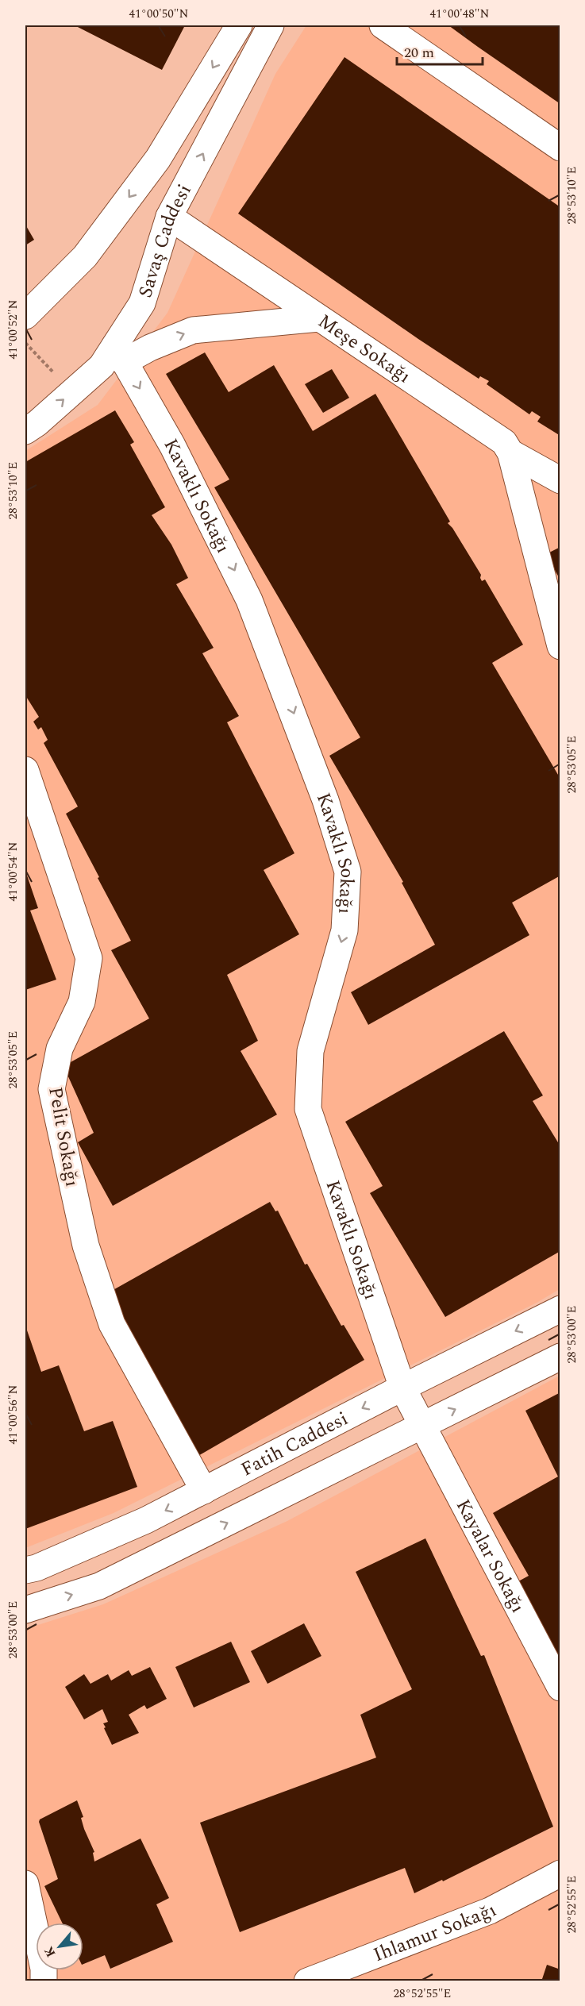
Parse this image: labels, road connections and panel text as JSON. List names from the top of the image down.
{
  "streets": {
    "street": [
      "Savaş Caddesi",
      "Meşe Sokağı",
      "Kavaklı Sokağı",
      "Pelit Sokağı",
      "Fatih Caddesi",
      "Kayalar Sokağı",
      "Ihlamur Sokağı"
    ]
  },
  "crossings": [
    ["Savaş Caddesi", "Meşe Sokağı"],
    ["Savaş Caddesi", "Kavaklı Sokağı"],
    ["Kavaklı Sokağı", "Fatih Caddesi"],
    ["Kavaklı Sokağı", "Kayalar Sokağı"],
    ["Pelit Sokağı", "Fatih Caddesi"],
    ["Fatih Caddesi", "Kayalar Sokağı"]
  ],
  "one_way": ["Kavaklı Sokağı"],
  "scale_bar": "20 m",
  "north": "bottom left",
  "coordinates": [
    "41°00'50\"N",
    "41°00'48\"N",
    "28°53'10\"E",
    "41°00'52\"N",
    "28°53'05\"E",
    "41°00'54\"N",
    "28°53'00\"E",
    "41°00'56\"N",
    "28°52'55\"E"
  ]
}
